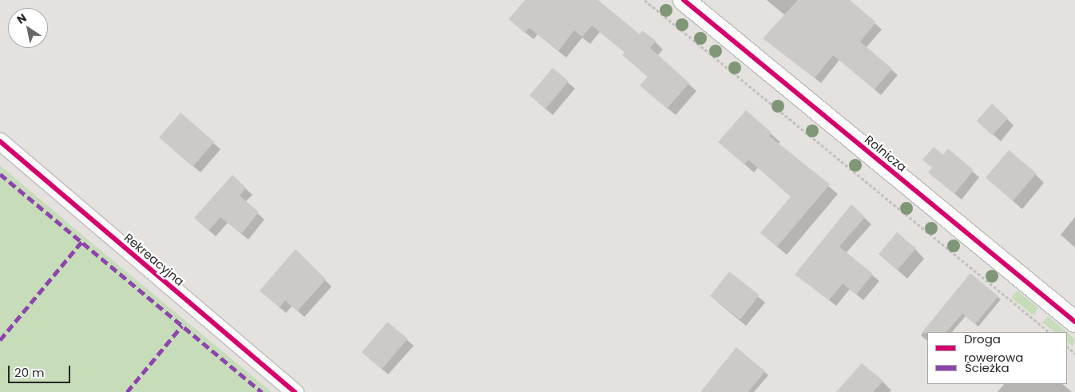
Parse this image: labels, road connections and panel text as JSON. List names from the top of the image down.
{
  "streets": {
    "street": ["Rolnicza", "Rekreacyjna"]
  },
  "legend": ["Droga rowerowa", "Ścieżka"],
  "scale_bar": "20 m",
  "north": "top left"
}
